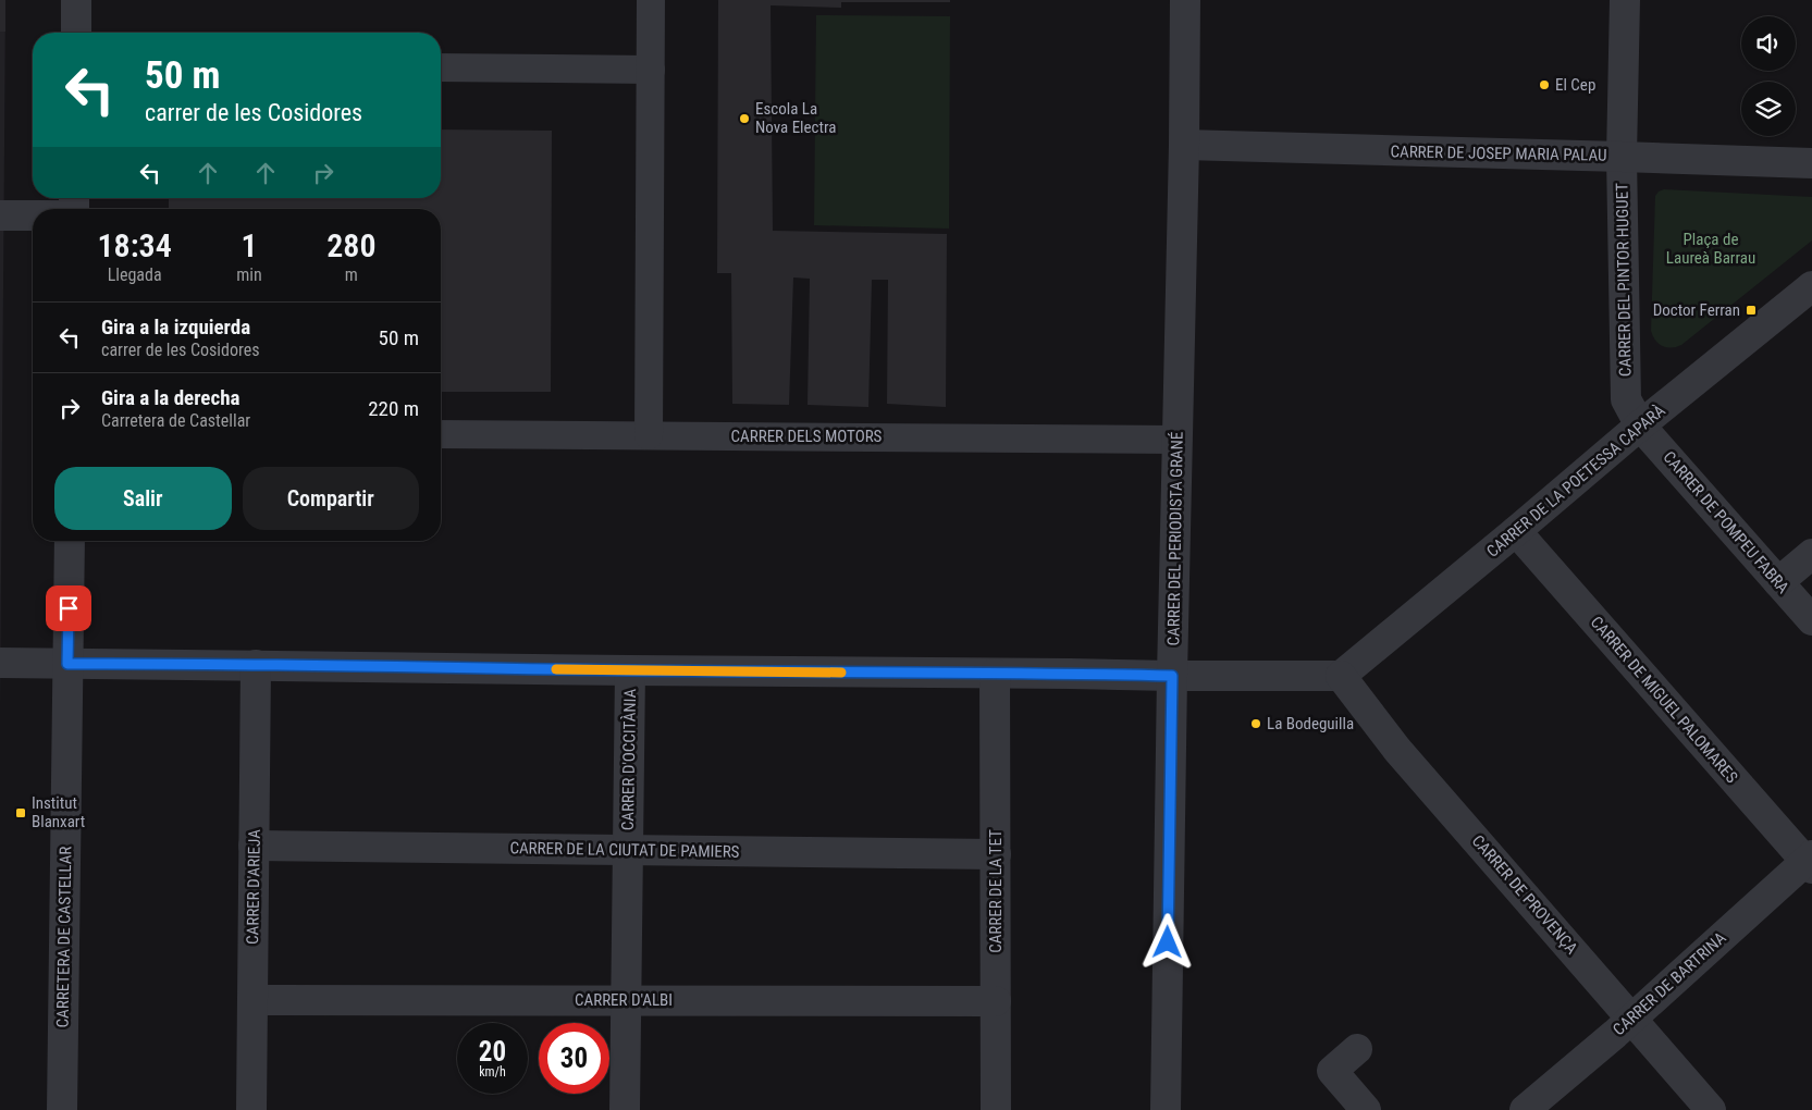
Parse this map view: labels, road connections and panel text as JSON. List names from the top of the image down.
{
  "streets": {
    "street": [
      "CARRER DE JOSEP MARIA PALAU",
      "CARRER DEL PINTOR HUGUET",
      "CARRER DELS MOTORS",
      "CARRER DE LA POETESSA CAPARÀ",
      "CARRER DE POMPEU FABRA",
      "CARRER DEL PERIODISTA GRANÉ",
      "CARRER DE MIGUEL PALOMARES",
      "CARRER D'OCCITÀNIA",
      "CARRER DE LA CIUTAT DE PAMIERS",
      "CARRER D'ARIEJA",
      "CARRER DE LA TET",
      "CARRER DE PROVENÇA",
      "CARRETERA DE CASTELLAR",
      "CARRER DE BARTRINA",
      "CARRER D'ALBI"
    ]
  },
  "crossings": [
    ["CARRER DE JOSEP MARIA PALAU", "CARRER DEL PINTOR HUGUET"],
    ["CARRER DE JOSEP MARIA PALAU", "CARRER DEL PERIODISTA GRANÉ"],
    ["CARRER DEL PINTOR HUGUET", "CARRER DE LA POETESSA CAPARÀ"],
    ["CARRER DEL PINTOR HUGUET", "CARRER DE POMPEU FABRA"],
    ["CARRER DELS MOTORS", "CARRER DEL PERIODISTA GRANÉ"],
    ["CARRER DE LA POETESSA CAPARÀ", "CARRER DE POMPEU FABRA"],
    ["CARRER DE LA POETESSA CAPARÀ", "CARRER DE MIGUEL PALOMARES"],
    ["CARRER DE LA POETESSA CAPARÀ", "CARRER DE PROVENÇA"],
    ["CARRER DE MIGUEL PALOMARES", "CARRER DE BARTRINA"],
    ["CARRER D'OCCITÀNIA", "CARRER DE LA CIUTAT DE PAMIERS"],
    ["CARRER D'OCCITÀNIA", "CARRER D'ALBI"],
    ["CARRER DE LA CIUTAT DE PAMIERS", "CARRER D'ARIEJA"],
    ["CARRER DE LA CIUTAT DE PAMIERS", "CARRER DE LA TET"],
    ["CARRER D'ARIEJA", "CARRER D'ALBI"],
    ["CARRER DE LA TET", "CARRER D'ALBI"],
    ["CARRER DE PROVENÇA", "CARRER DE BARTRINA"]
  ],
  "parks": ["Plaça de Laureà Barrau"],
  "places": {
    "other": ["El Cep", "Escola La Nova Electra", "La Bodeguilla"],
    "transit": ["Doctor Ferran", "Institut Blanxart"]
  },
  "page": {
    "turn": ["50 m", "carrer de les Cosidores"],
    "eta": [
      "18:34",
      "Llegada",
      "1",
      "min",
      "280",
      "m"
    ],
    "list": [
      {
        "name": "Gira a la izquierda",
        "note": "carrer de les Cosidores",
        "value": "50 m"
      },
      {
        "name": "Gira a la derecha",
        "note": "Carretera de Castellar",
        "value": "220 m"
      }
    ],
    "buttons": ["Salir", "Compartir"],
    "speed": "20 km/h",
    "limit": "30"
  }
}
